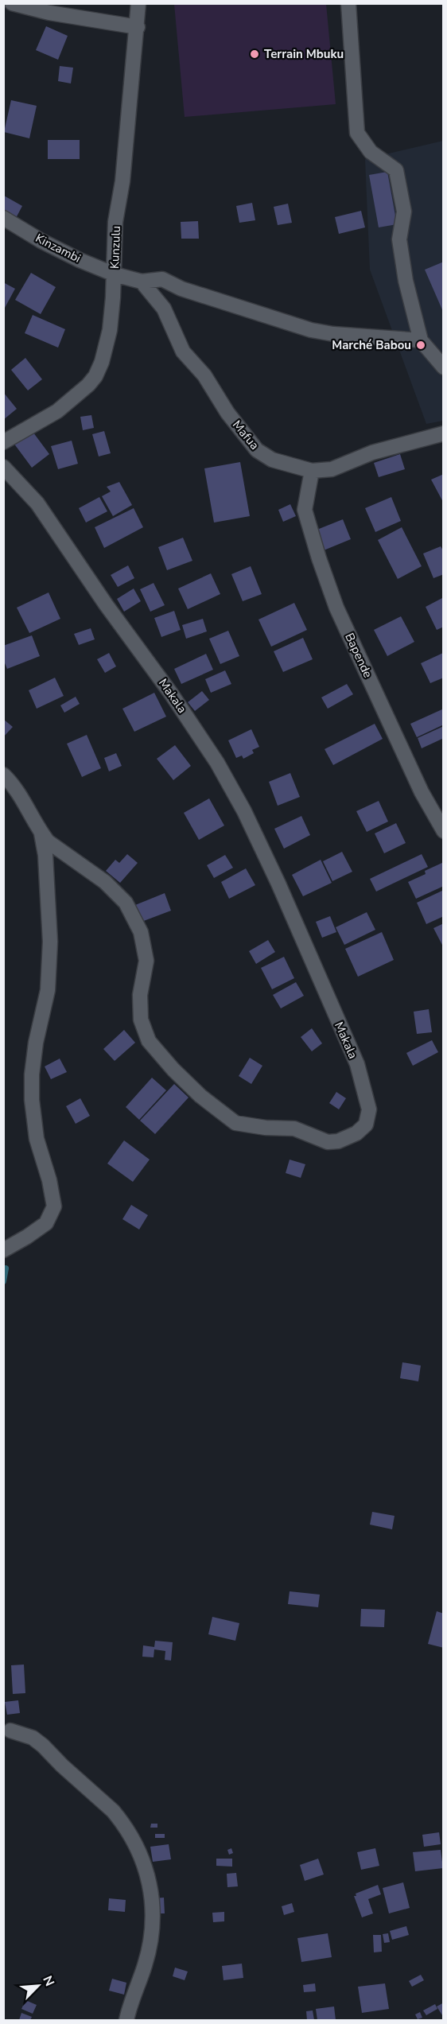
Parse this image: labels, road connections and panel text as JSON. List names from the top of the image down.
{
  "streets": {
    "street": [
      "Kunzulu",
      "Kinzambi",
      "Mafua",
      "Bapende",
      "Makala"
    ]
  },
  "crossings": [
    ["Kunzulu", "Kinzambi"],
    ["Mafua", "Bapende"]
  ],
  "places": ["Terrain Mbuku", "Marché Babou"],
  "north": "top right"
}
